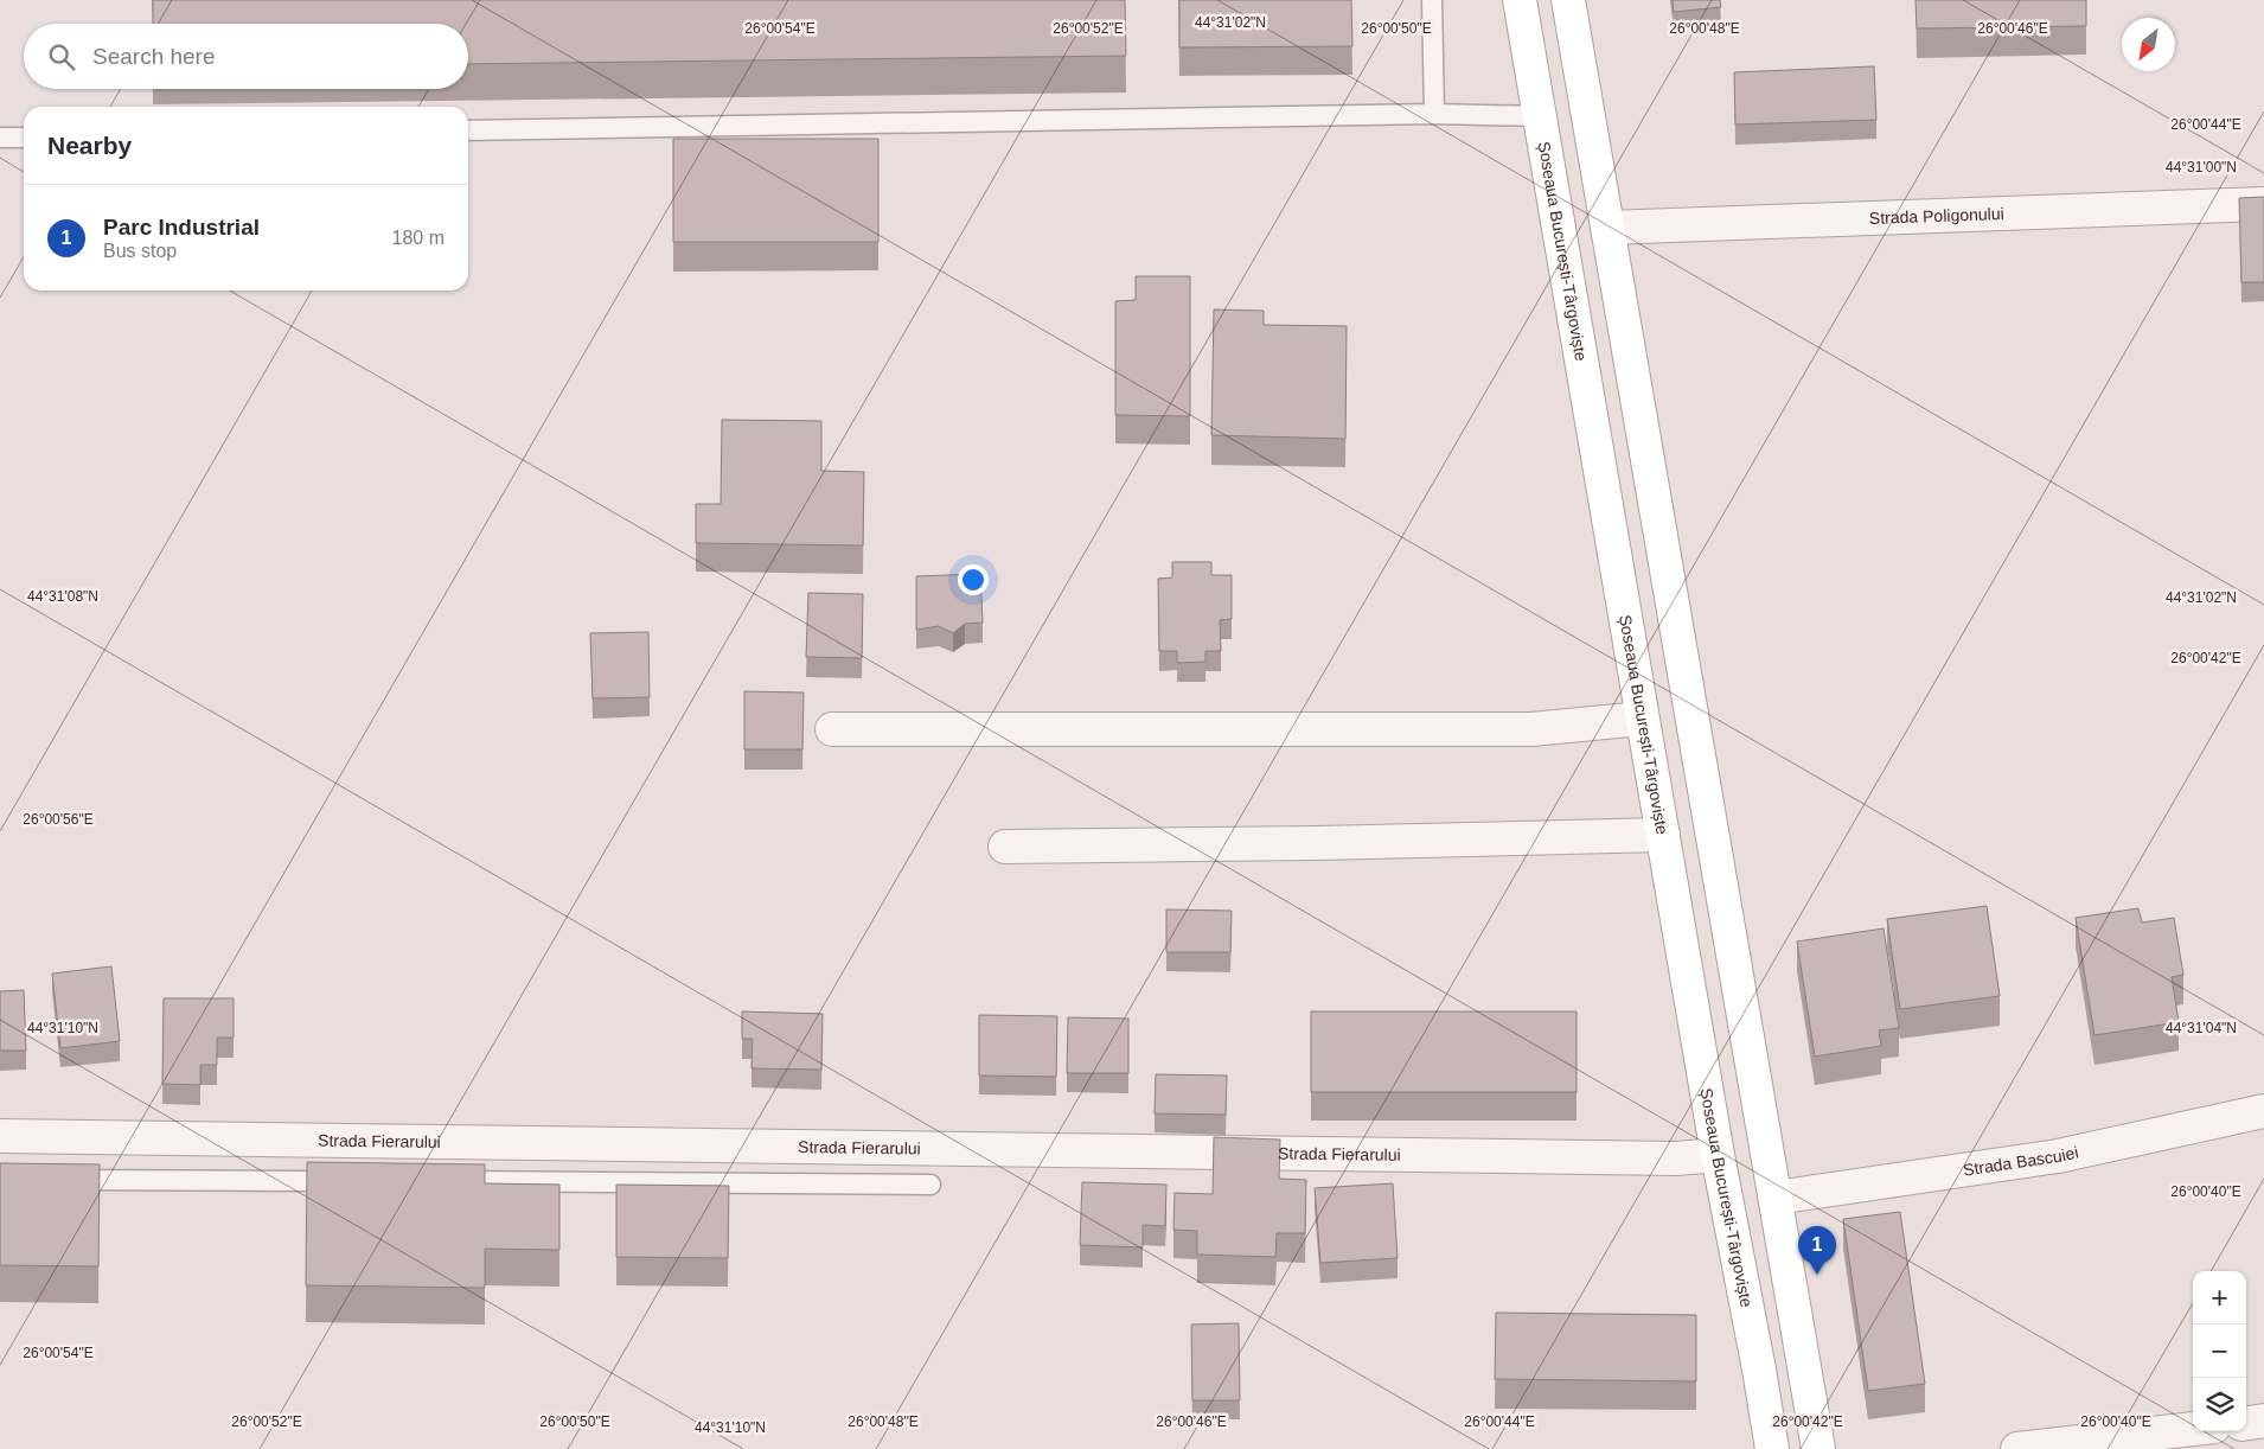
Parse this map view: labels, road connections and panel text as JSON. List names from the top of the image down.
{
  "streets": {
    "main road": ["Șoseaua București-Târgoviște"],
    "street": ["Strada Poligonului", "Strada Fierarului", "Strada Bascuiei"]
  },
  "crossings": [
    ["Șoseaua București-Târgoviște", "Strada Fierarului"]
  ],
  "north": "bottom left",
  "page": {
    "search": "Search here",
    "heading": "Nearby",
    "list": [
      {
        "mark": "1",
        "name": "Parc Industrial",
        "note": "Bus stop",
        "value": "180 m"
      }
    ],
    "pins": "1",
    "map_buttons": ["+", "−"]
  },
  "coordinates": [
    "44°31'02\"N",
    "26°00'54\"E",
    "26°00'52\"E",
    "26°00'50\"E",
    "26°00'48\"E",
    "26°00'46\"E",
    "26°00'44\"E",
    "44°31'00\"N",
    "44°31'08\"N",
    "26°00'42\"E",
    "26°00'56\"E",
    "44°31'10\"N",
    "44°31'04\"N",
    "26°00'40\"E"
  ]
}
